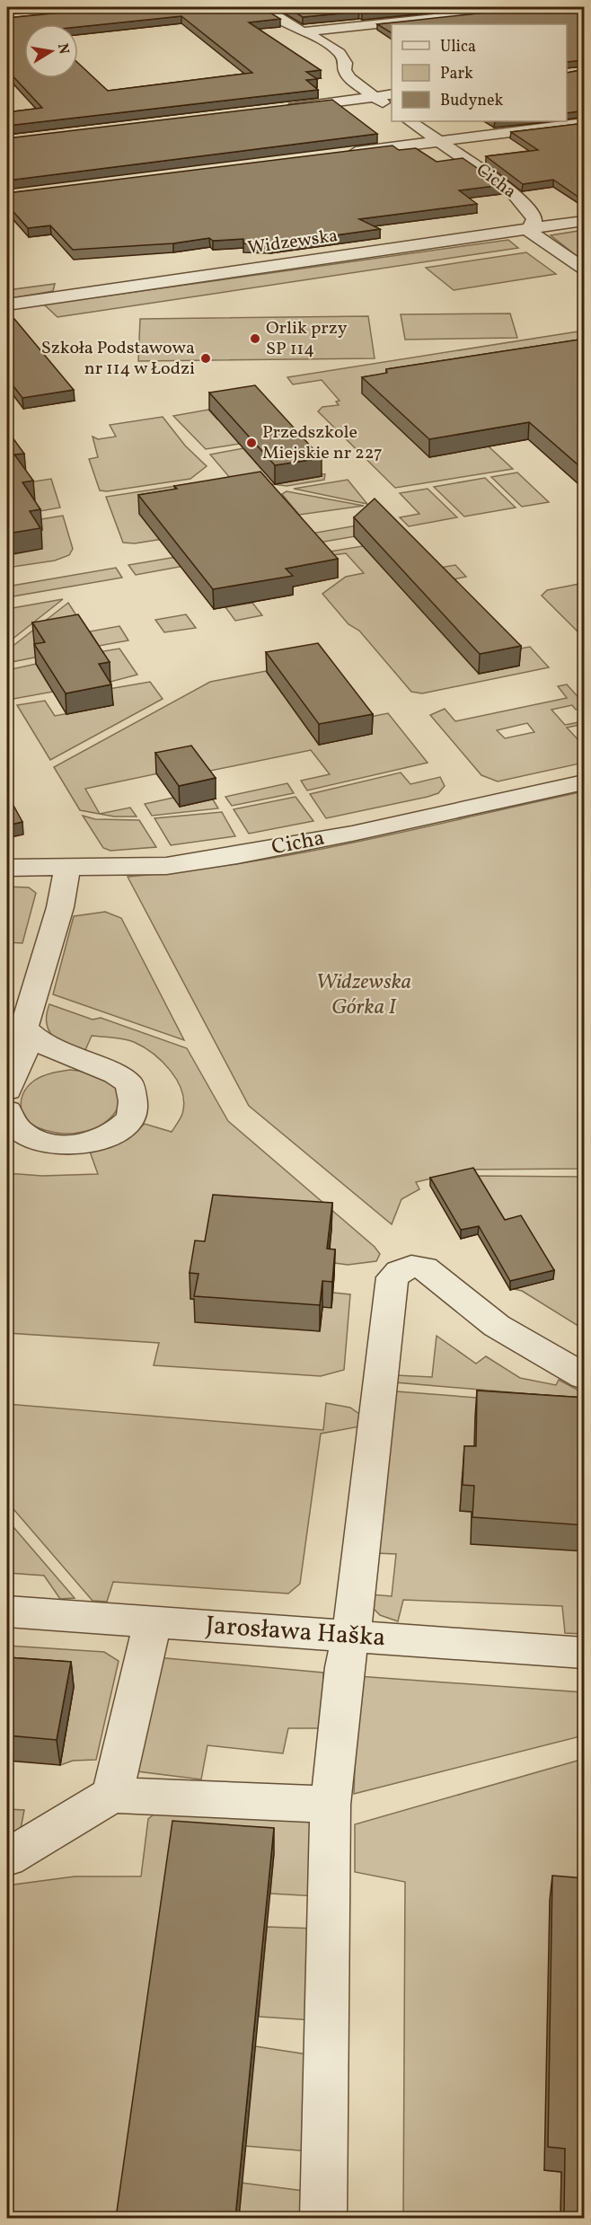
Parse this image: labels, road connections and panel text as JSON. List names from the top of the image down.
{
  "streets": {
    "street": ["Cicha", "Widzewska", "Jarosława Haška"]
  },
  "crossings": [
    ["Cicha", "Widzewska"]
  ],
  "parks": ["Widzewska Górka I"],
  "places": ["Orlik przy SP 114", "Szkoła Podstawowa nr 114 w Łodzi", "Przedszkole Miejskie nr 227"],
  "legend": ["Ulica", "Park", "Budynek"],
  "north": "right"
}
